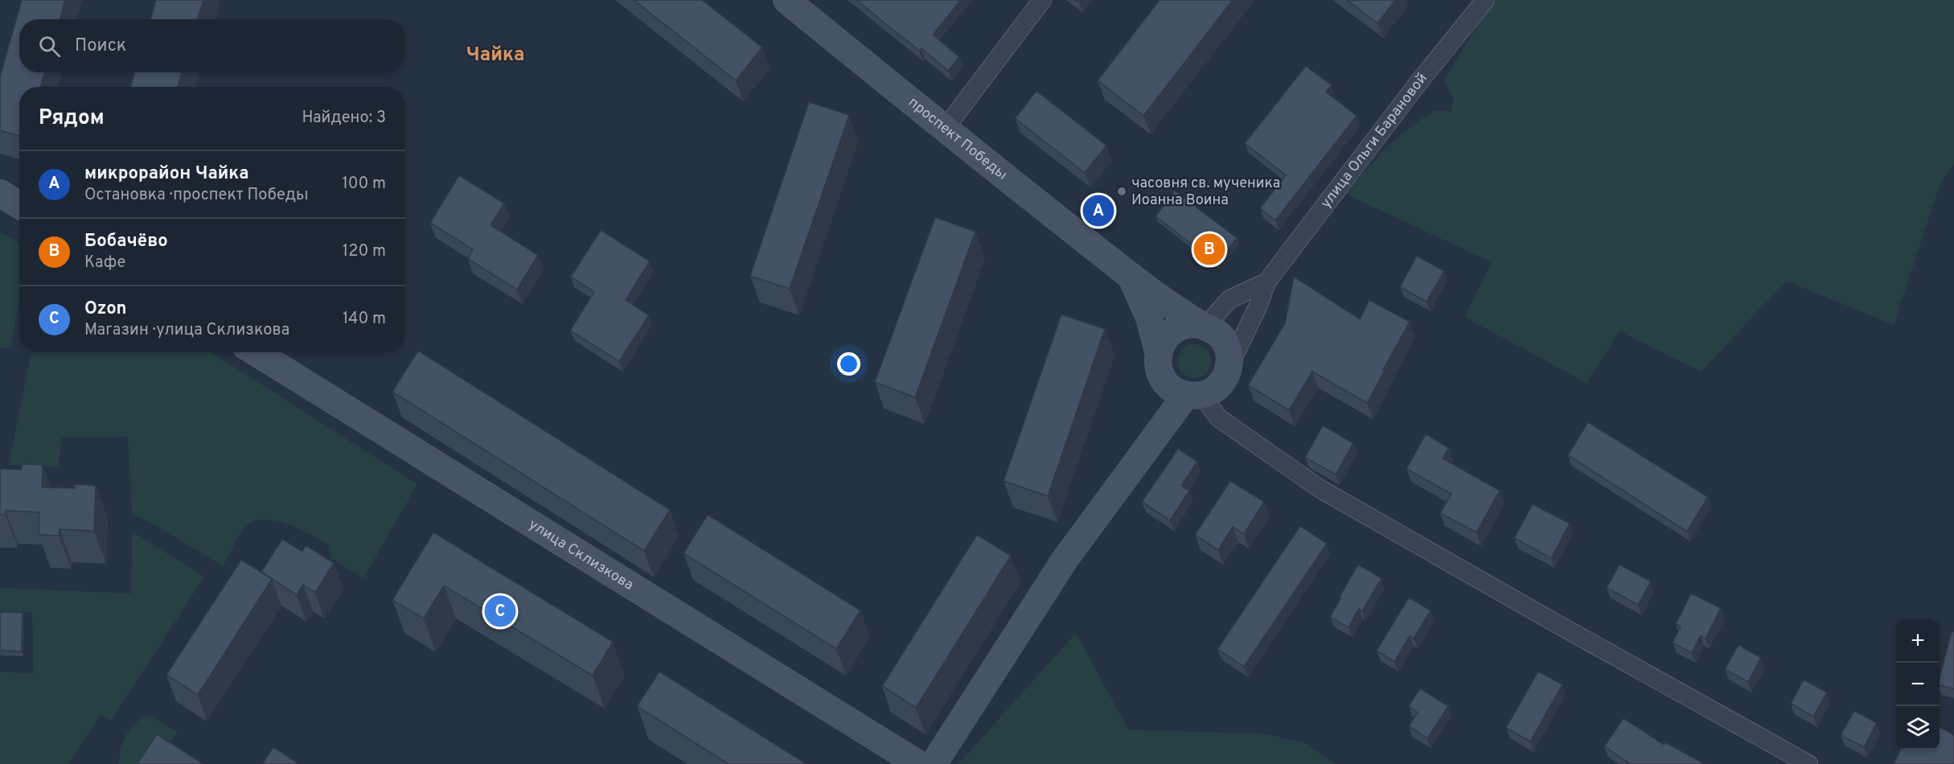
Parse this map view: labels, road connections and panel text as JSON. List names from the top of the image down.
{
  "streets": {
    "street": ["проспект Победы", "улица Ольги Барановой", "улица Склизкова"]
  },
  "crossings": [
    ["проспект Победы", "улица Ольги Барановой"]
  ],
  "districts": ["Чайка"],
  "places": ["часовня св. мученика Иоанна Воина"],
  "page": {
    "search": "Поиск",
    "heading": ["Рядом", "Найдено: 3"],
    "list": [
      {
        "mark": "A",
        "name": "микрорайон Чайка",
        "note": "Остановка · проспект Победы",
        "value": "100 m"
      },
      {
        "mark": "B",
        "name": "Бобачёво",
        "note": "Кафе",
        "value": "120 m"
      },
      {
        "mark": "C",
        "name": "Ozon",
        "note": "Магазин · улица Склизкова",
        "value": "140 m"
      }
    ],
    "pins": ["A", "B", "C"],
    "map_buttons": ["+", "−"]
  }
}
